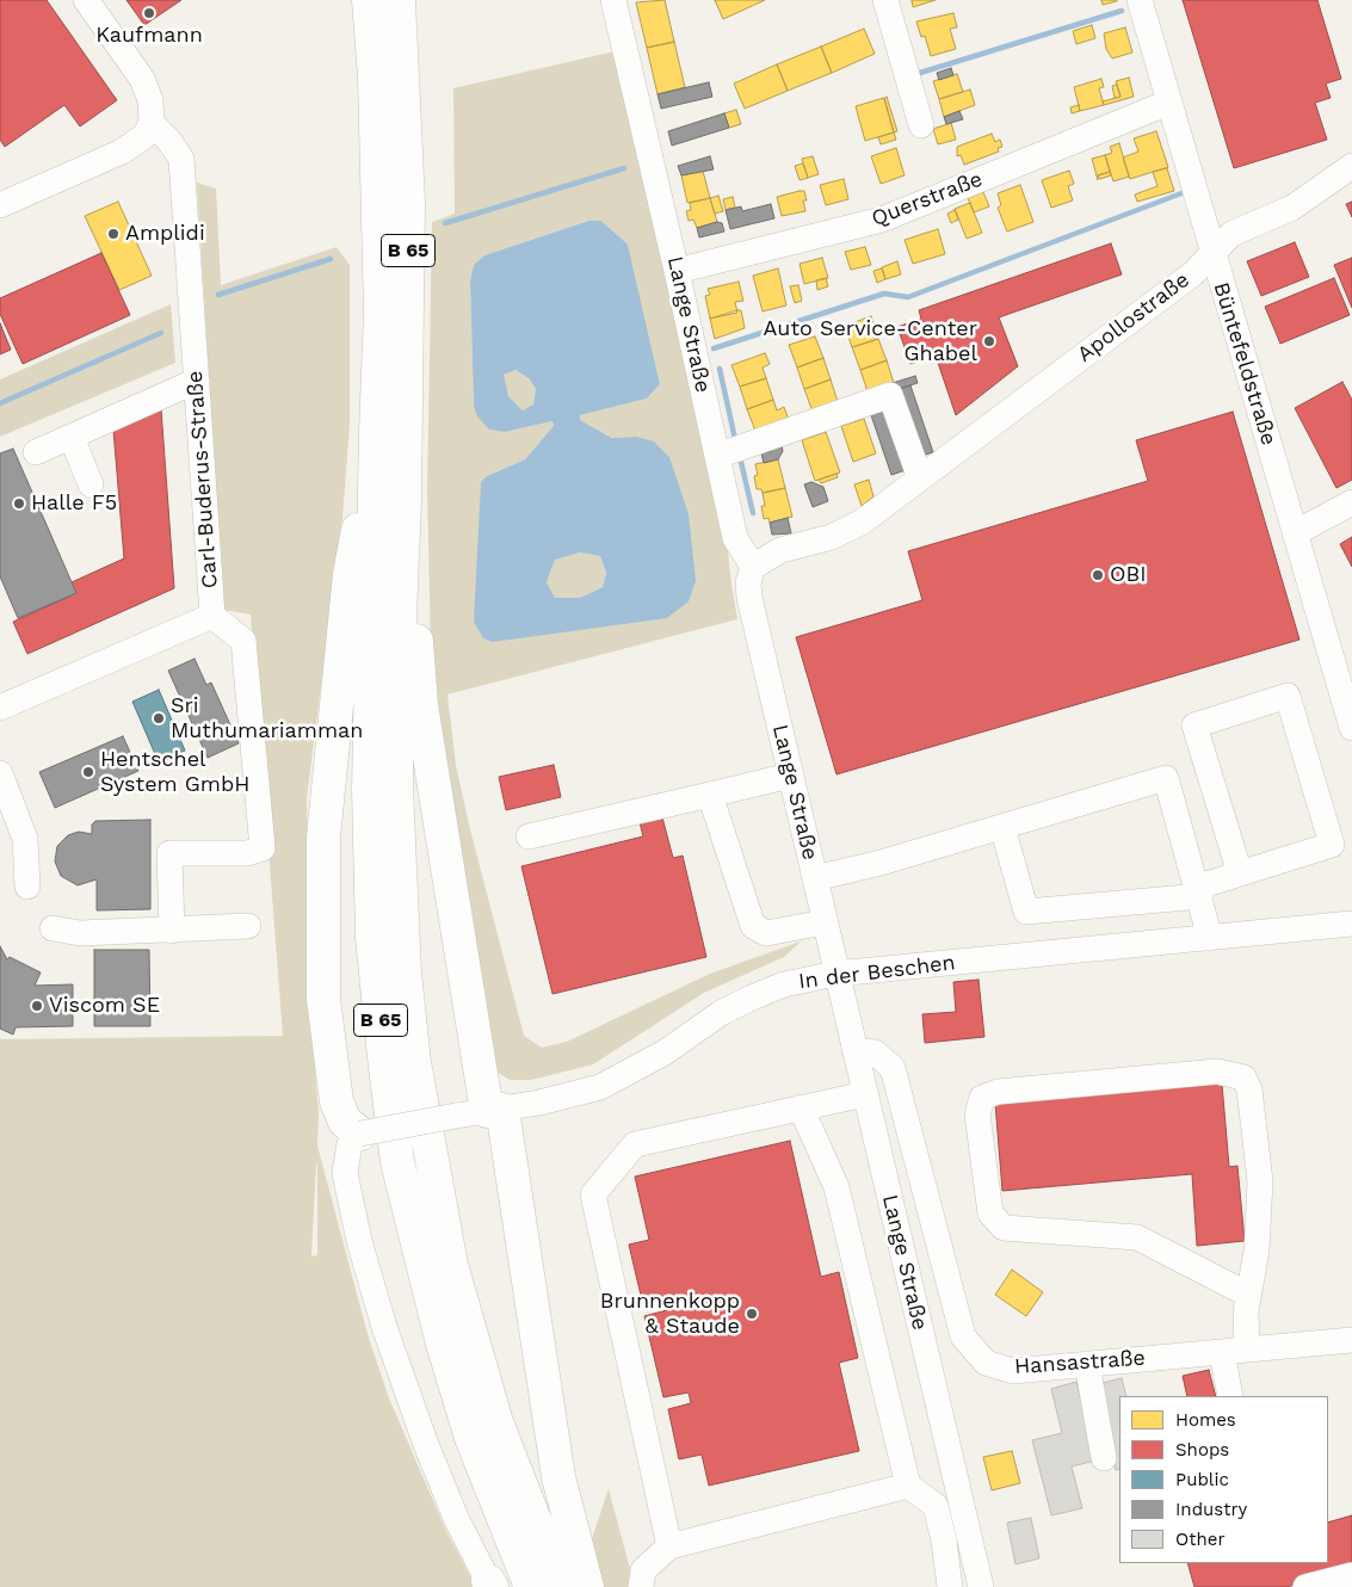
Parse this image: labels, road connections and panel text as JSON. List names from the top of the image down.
{
  "streets": {
    "highway": ["B 65"],
    "street": [
      "Querstraße",
      "Apollostraße",
      "Lange Straße",
      "Büntefeldstraße",
      "Carl-Buderus-Straße",
      "In der Beschen",
      "Hansastraße"
    ]
  },
  "crossings": [
    ["Querstraße", "Lange Straße"],
    ["Querstraße", "Büntefeldstraße"],
    ["Apollostraße", "Lange Straße"],
    ["Apollostraße", "Büntefeldstraße"],
    ["Lange Straße", "In der Beschen"],
    ["Lange Straße", "Hansastraße"]
  ],
  "places": [
    "Kaufmann",
    "Amplidi",
    "Auto Service-Center Ghabel",
    "Halle F5",
    "OBI",
    "Sri Muthumariamman",
    "Hentschel System GmbH",
    "Viscom SE",
    "Brunnenkopp & Staude"
  ],
  "legend": [
    "Homes",
    "Shops",
    "Public",
    "Industry",
    "Other"
  ]
}
